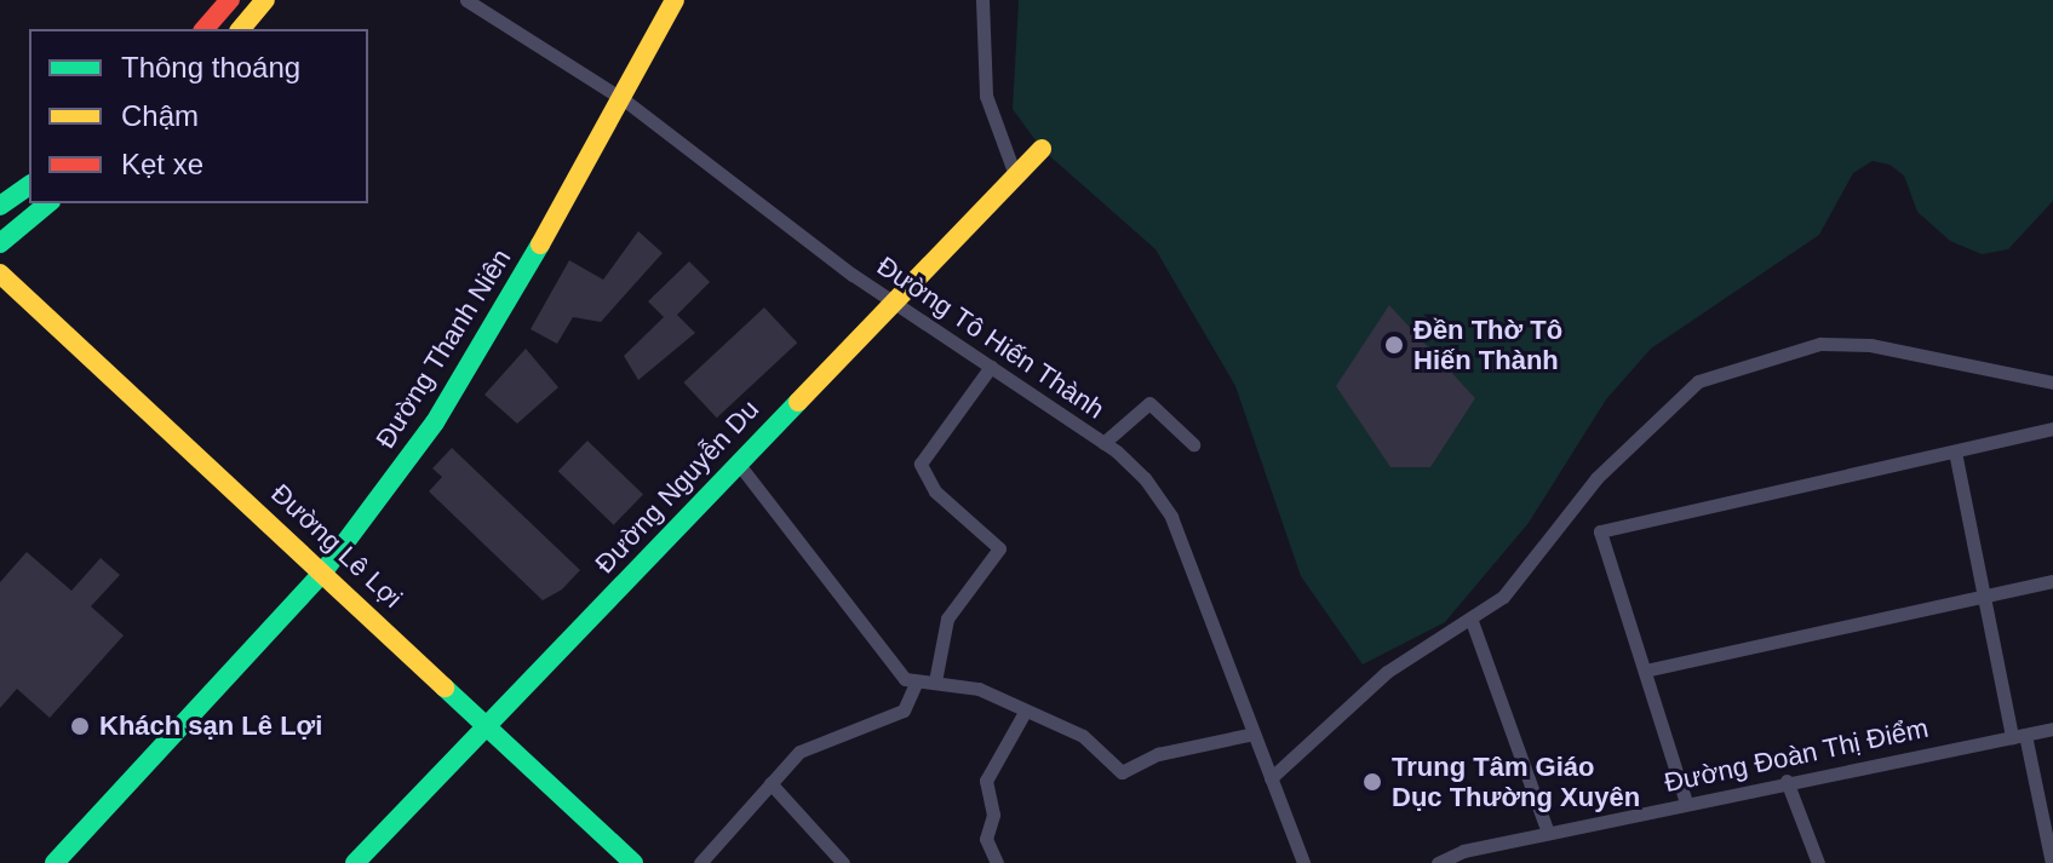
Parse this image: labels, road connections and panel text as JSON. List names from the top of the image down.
{
  "streets": {
    "street": [
      "Đường Tô Hiến Thành",
      "Đường Thanh Niên",
      "Đường Nguyễn Du",
      "Đường Lê Lợi",
      "Đường Đoàn Thị Điểm"
    ]
  },
  "crossings": [
    ["Đường Tô Hiến Thành", "Đường Thanh Niên"],
    ["Đường Tô Hiến Thành", "Đường Nguyễn Du"],
    ["Đường Thanh Niên", "Đường Lê Lợi"],
    ["Đường Nguyễn Du", "Đường Lê Lợi"]
  ],
  "places": ["Đền Thờ Tô Hiến Thành", "Khách sạn Lê Lợi", "Trung Tâm Giáo Dục Thường Xuyên"],
  "legend": ["Thông thoáng", "Chậm", "Kẹt xe"]
}
